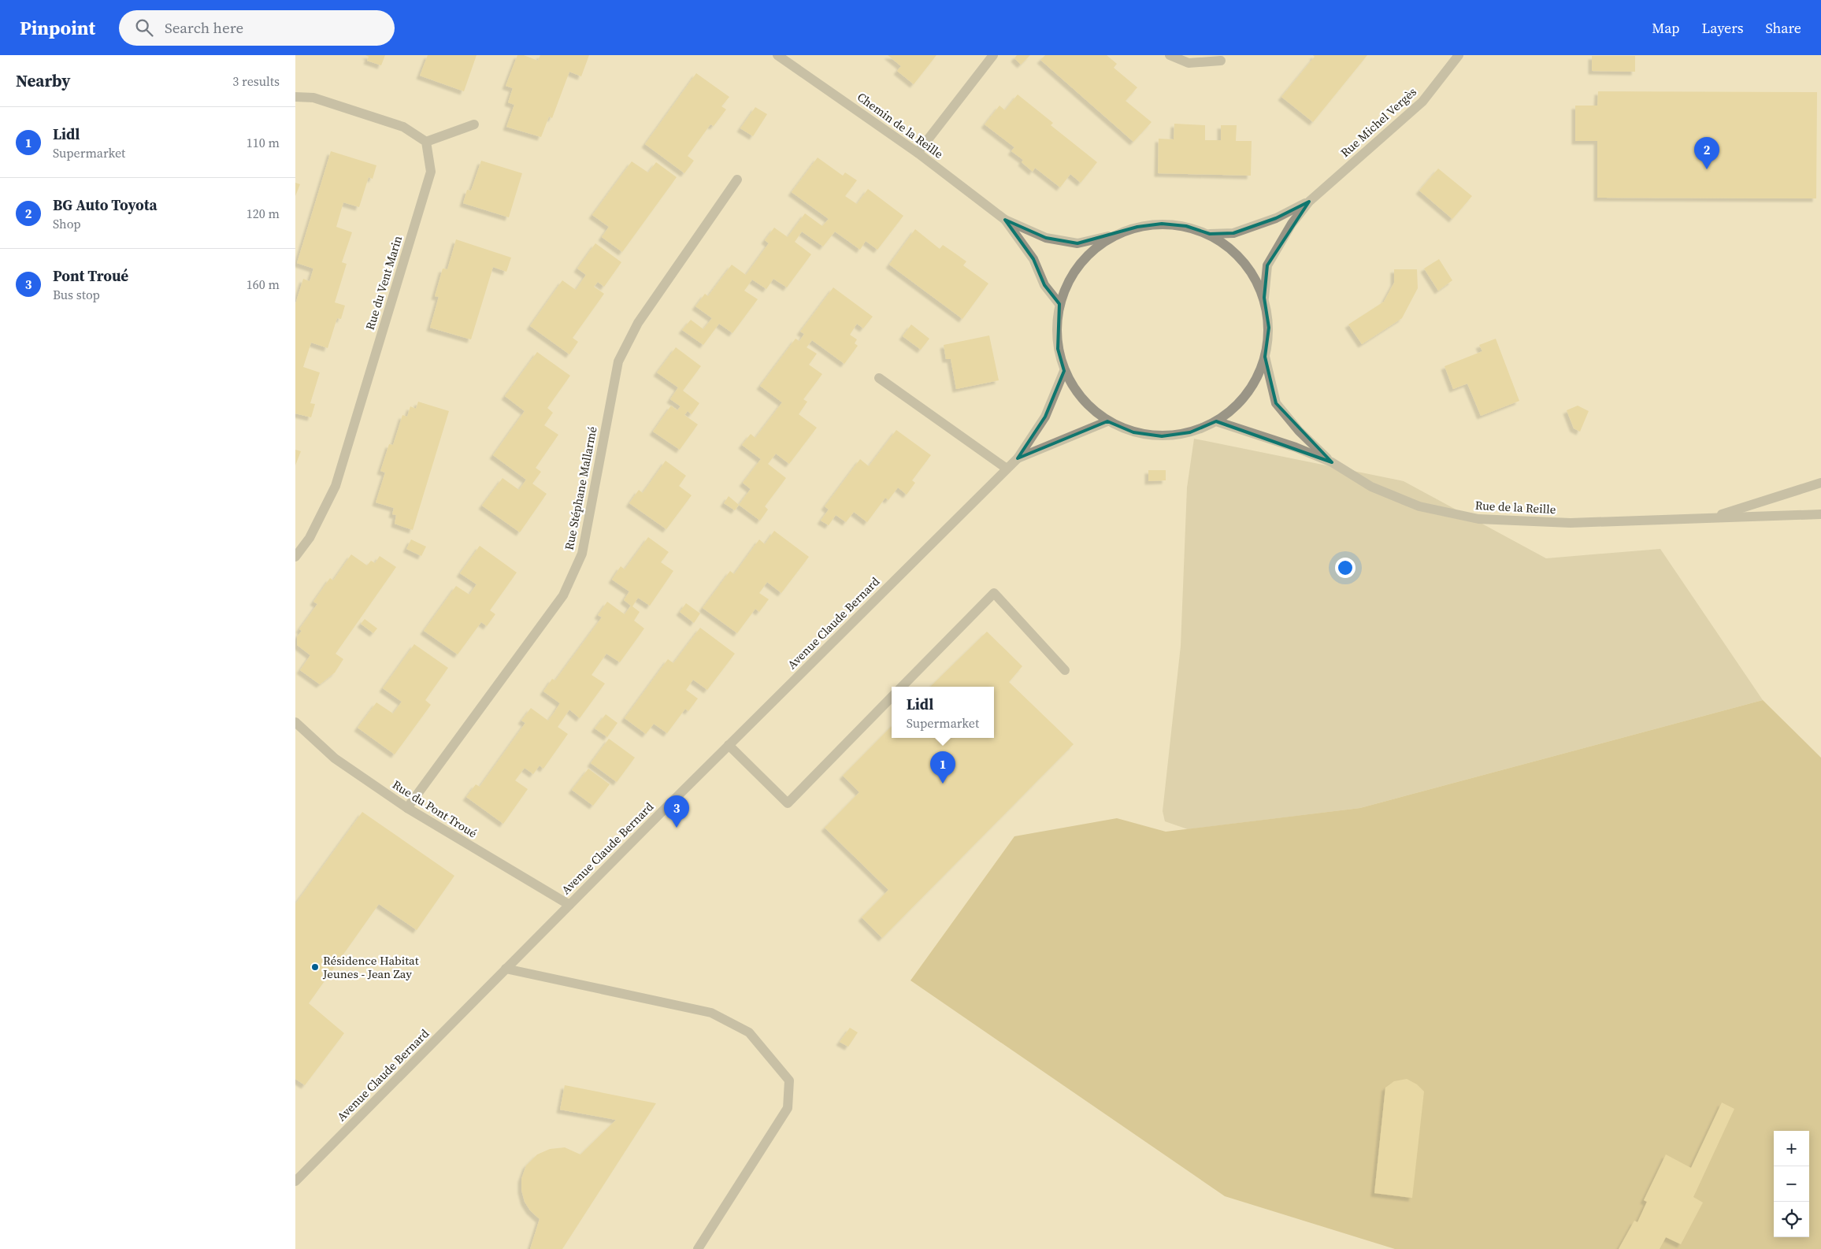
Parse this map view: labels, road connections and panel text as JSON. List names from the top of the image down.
{
  "streets": {
    "street": [
      "Rue Michel Vergès",
      "Chemin de la Reille",
      "Rue du Vent Marin",
      "Rue Stéphane Mallarmé",
      "Rue de la Reille",
      "Avenue Claude Bernard",
      "Rue du Pont Troué"
    ]
  },
  "crossings": [
    ["Rue Stéphane Mallarmé", "Rue du Pont Troué"],
    ["Avenue Claude Bernard", "Rue du Pont Troué"]
  ],
  "places": ["Résidence Habitat Jeunes - Jean Zay"],
  "page": {
    "header": "Pinpoint",
    "search": "Search here",
    "nav": ["Map", "Layers", "Share"],
    "heading": ["Nearby", "3 results"],
    "list": [
      {
        "mark": "1",
        "name": "Lidl",
        "note": "Supermarket",
        "value": "110 m"
      },
      {
        "mark": "2",
        "name": "BG Auto Toyota",
        "note": "Shop",
        "value": "120 m"
      },
      {
        "mark": "3",
        "name": "Pont Troué",
        "note": "Bus stop",
        "value": "160 m"
      }
    ],
    "pins": ["2", "1", "3"],
    "popup": ["Lidl", "Supermarket"],
    "map_buttons": ["+", "−"]
  }
}
